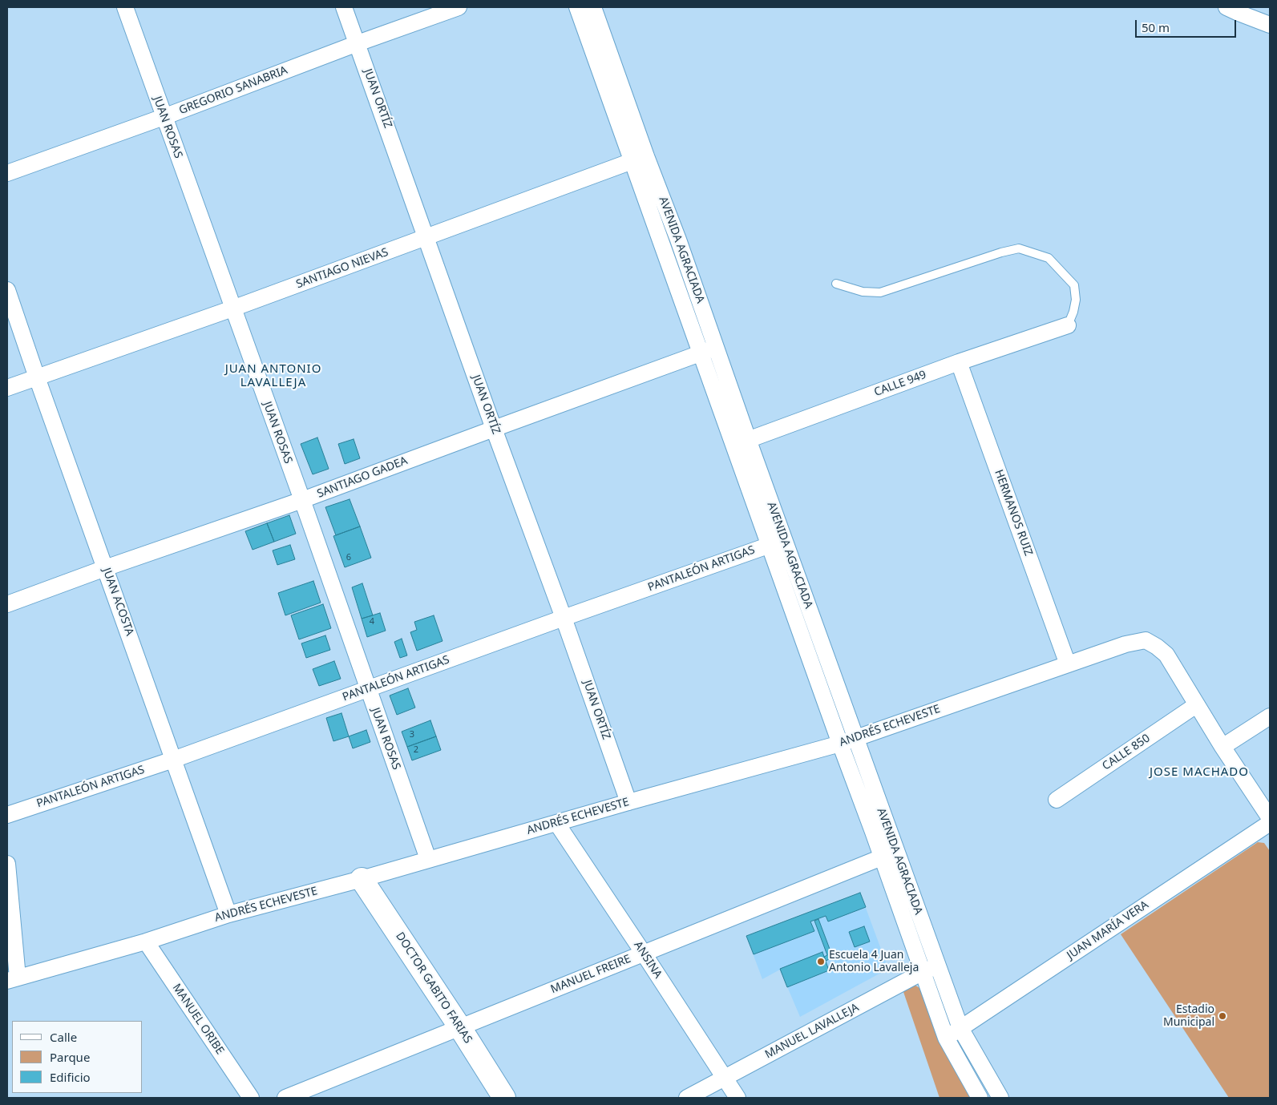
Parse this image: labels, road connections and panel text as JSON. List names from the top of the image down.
{
  "streets": {
    "street": [
      "GREGORIO SANABRIA",
      "JUAN ORTÍZ",
      "JUAN ROSAS",
      "AVENIDA AGRACIADA",
      "SANTIAGO NIEVAS",
      "CALLE 949",
      "SANTIAGO GADEA",
      "HERMANOS RUIZ",
      "PANTALEÓN ARTIGAS",
      "JUAN ACOSTA",
      "ANDRÉS ECHEVESTE",
      "CALLE 850",
      "JUAN MARÍA VERA",
      "ANSINA",
      "MANUEL FREIRE",
      "DOCTOR GABITO FARIAS",
      "MANUEL ORIBE",
      "MANUEL LAVALLEJA"
    ]
  },
  "crossings": [
    ["GREGORIO SANABRIA", "JUAN ORTÍZ"],
    ["GREGORIO SANABRIA", "JUAN ROSAS"],
    ["JUAN ORTÍZ", "SANTIAGO NIEVAS"],
    ["JUAN ORTÍZ", "SANTIAGO GADEA"],
    ["JUAN ORTÍZ", "PANTALEÓN ARTIGAS"],
    ["JUAN ORTÍZ", "ANDRÉS ECHEVESTE"],
    ["JUAN ROSAS", "SANTIAGO NIEVAS"],
    ["JUAN ROSAS", "SANTIAGO GADEA"],
    ["JUAN ROSAS", "PANTALEÓN ARTIGAS"],
    ["JUAN ROSAS", "ANDRÉS ECHEVESTE"],
    ["AVENIDA AGRACIADA", "SANTIAGO NIEVAS"],
    ["AVENIDA AGRACIADA", "CALLE 949"],
    ["AVENIDA AGRACIADA", "SANTIAGO GADEA"],
    ["AVENIDA AGRACIADA", "PANTALEÓN ARTIGAS"],
    ["AVENIDA AGRACIADA", "ANDRÉS ECHEVESTE"],
    ["AVENIDA AGRACIADA", "JUAN MARÍA VERA"],
    ["AVENIDA AGRACIADA", "MANUEL FREIRE"],
    ["AVENIDA AGRACIADA", "MANUEL LAVALLEJA"],
    ["SANTIAGO NIEVAS", "JUAN ACOSTA"],
    ["CALLE 949", "HERMANOS RUIZ"],
    ["SANTIAGO GADEA", "JUAN ACOSTA"],
    ["HERMANOS RUIZ", "ANDRÉS ECHEVESTE"],
    ["PANTALEÓN ARTIGAS", "JUAN ACOSTA"],
    ["JUAN ACOSTA", "ANDRÉS ECHEVESTE"],
    ["ANDRÉS ECHEVESTE", "CALLE 850"],
    ["ANDRÉS ECHEVESTE", "ANSINA"],
    ["ANDRÉS ECHEVESTE", "DOCTOR GABITO FARIAS"],
    ["ANDRÉS ECHEVESTE", "MANUEL ORIBE"],
    ["ANSINA", "MANUEL FREIRE"],
    ["ANSINA", "MANUEL LAVALLEJA"],
    ["MANUEL FREIRE", "DOCTOR GABITO FARIAS"]
  ],
  "districts": ["JUAN ANTONIO LAVALLEJA", "JOSE MACHADO"],
  "places": ["Escuela 4 Juan Antonio Lavalleja", "Estadio Municipal"],
  "house_numbers": [
    "6",
    "4",
    "3",
    "2"
  ],
  "legend": ["Calle", "Parque", "Edificio"],
  "scale_bar": "50 m"
}
